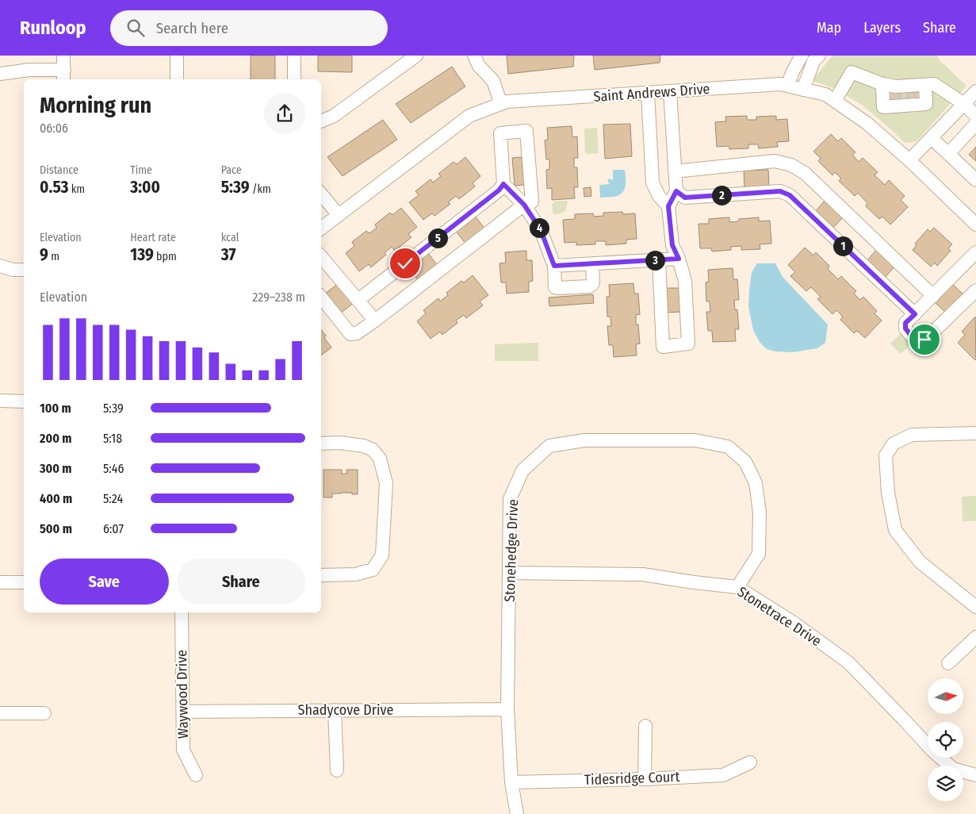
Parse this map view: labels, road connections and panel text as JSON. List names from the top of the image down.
{
  "streets": {
    "street": [
      "Saint Andrews Drive",
      "Stonehedge Drive",
      "Stonetrace Drive",
      "Waywood Drive",
      "Shadycove Drive",
      "Tidesridge Court"
    ]
  },
  "crossings": [
    ["Stonehedge Drive", "Stonetrace Drive"],
    ["Stonehedge Drive", "Shadycove Drive"],
    ["Stonehedge Drive", "Tidesridge Court"],
    ["Waywood Drive", "Shadycove Drive"]
  ],
  "north": "right",
  "page": {
    "header": "Runloop",
    "search": "Search here",
    "nav": ["Map", "Layers", "Share"],
    "heading": ["Morning run", "06:06"],
    "stats": [
      ["Distance", "0.53 km"],
      ["Time", "3:00"],
      ["Pace", "5:39 /km"],
      ["Elevation", "9 m"],
      ["Heart rate", "139 bpm"],
      ["kcal", "37"]
    ],
    "pins": [
      "2",
      "4",
      "5",
      "1",
      "3"
    ],
    "chart": ["Elevation", "229–238 m"],
    "list": [
      {
        "name": "100 m",
        "note": "5:39"
      },
      {
        "name": "200 m",
        "note": "5:18"
      },
      {
        "name": "300 m",
        "note": "5:46"
      },
      {
        "name": "400 m",
        "note": "5:24"
      },
      {
        "name": "500 m",
        "note": "6:07"
      }
    ],
    "buttons": ["Save", "Share"]
  }
}
